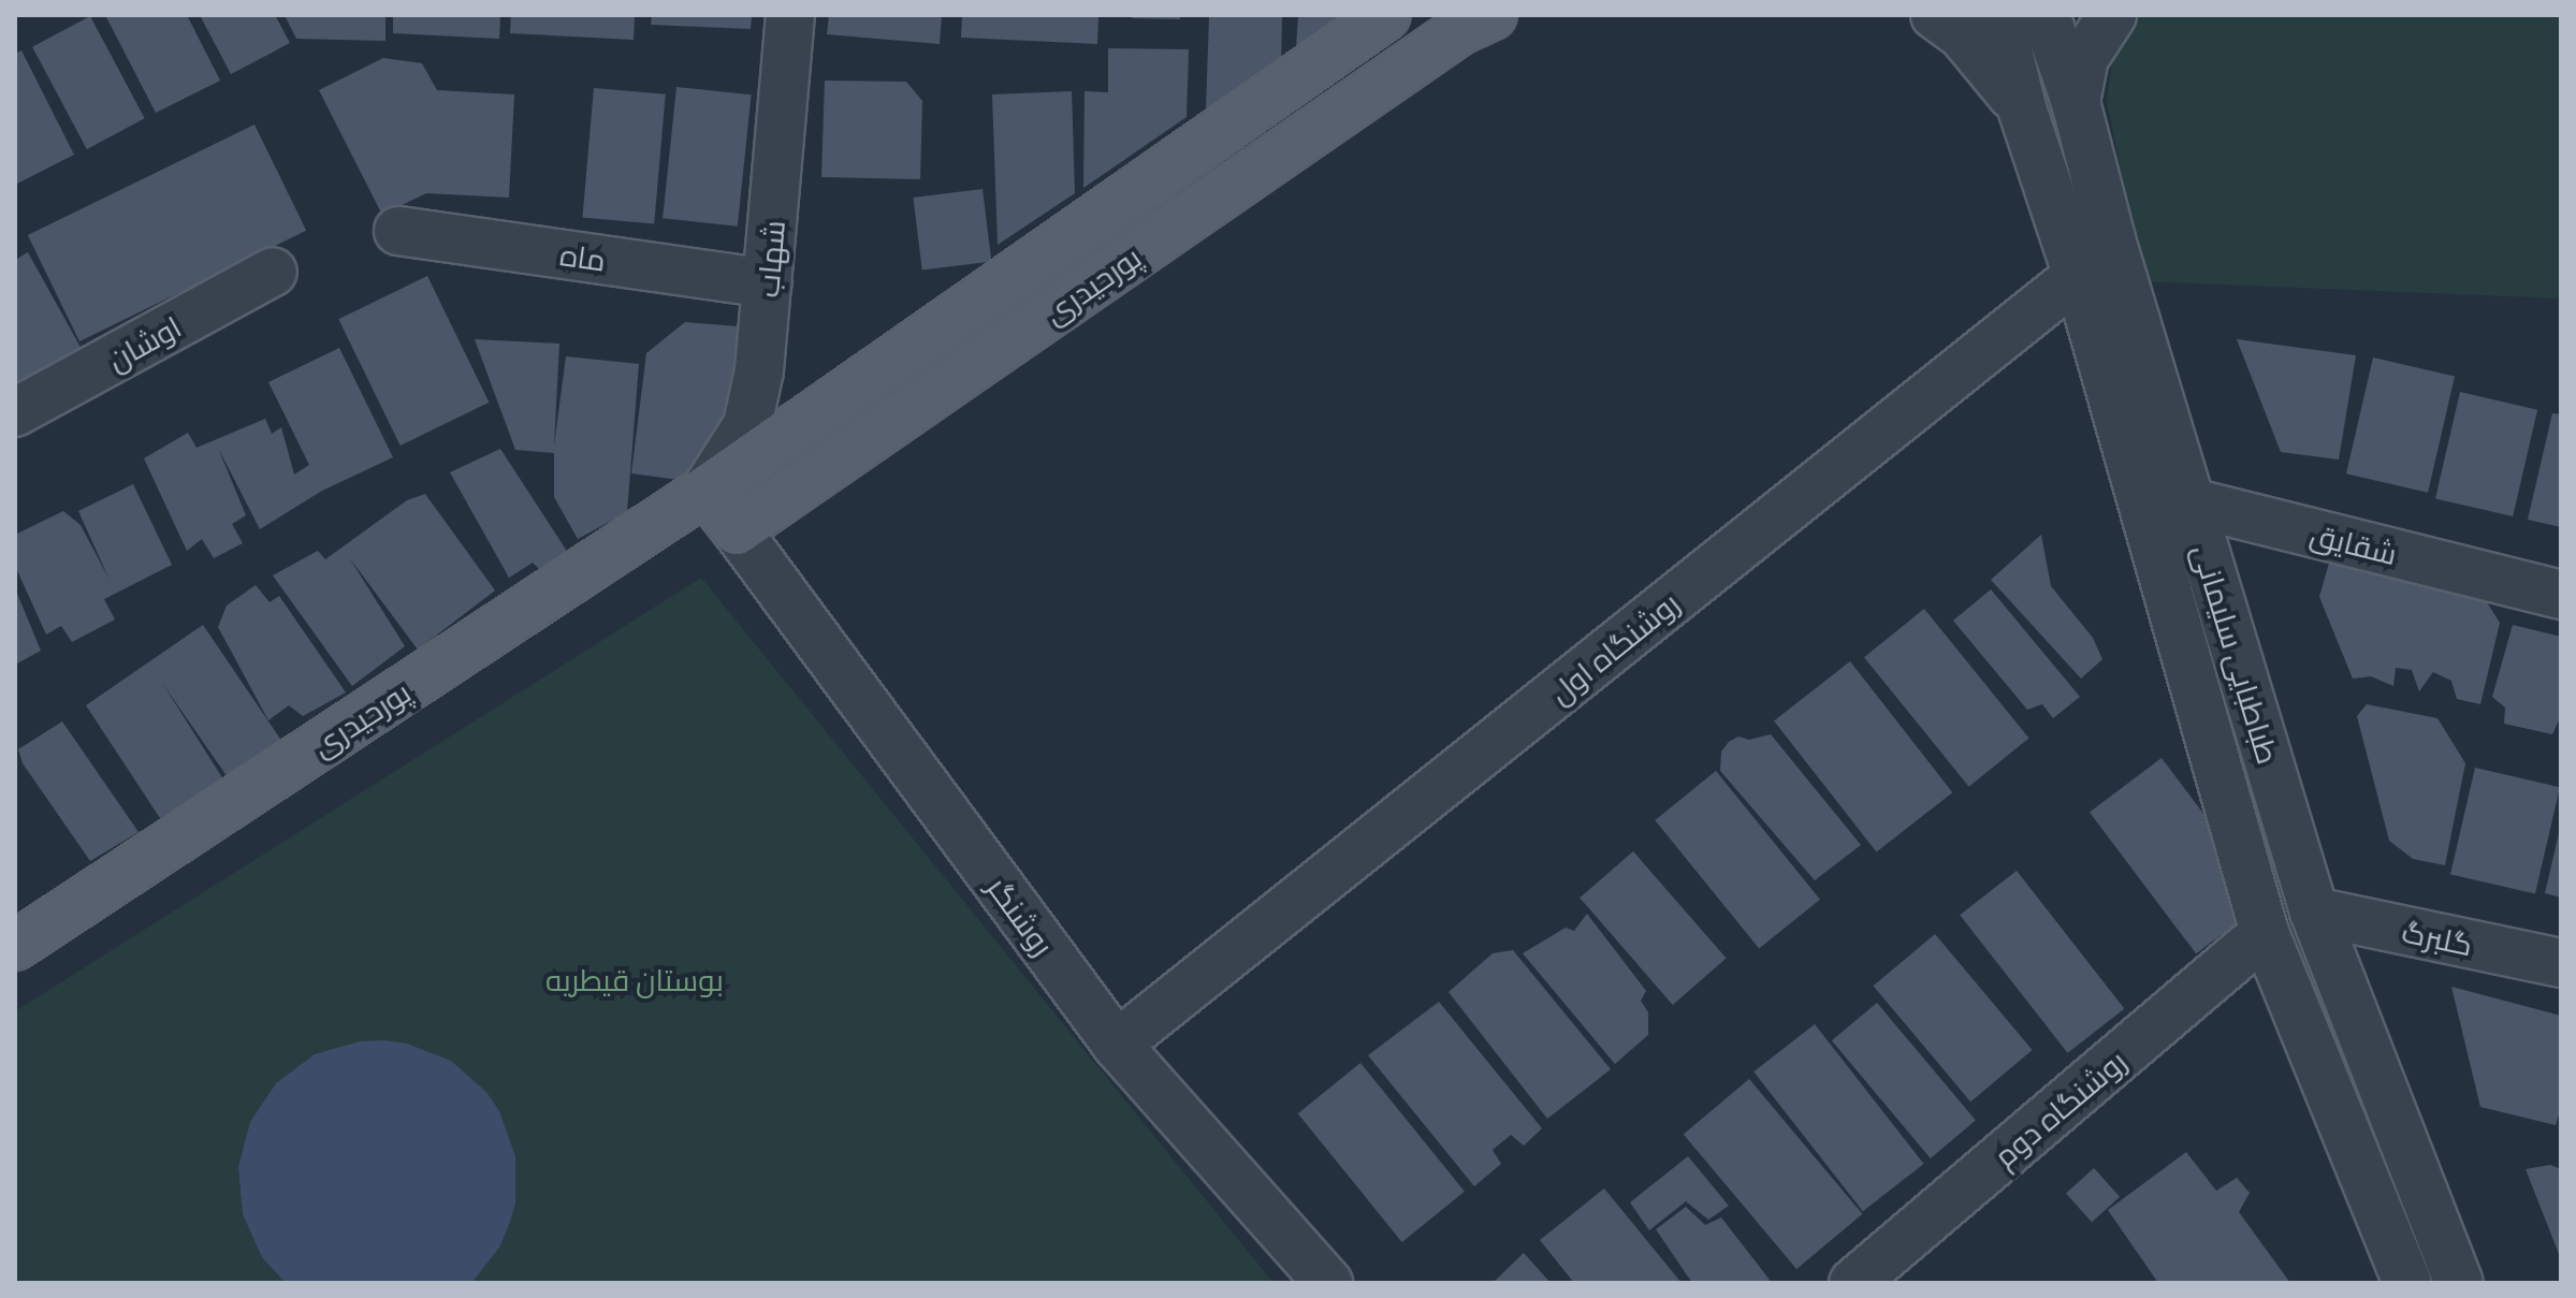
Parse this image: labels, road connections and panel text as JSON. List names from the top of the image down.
{
  "streets": {
    "main road": ["پورحیدری"],
    "street": [
      "ماه",
      "شهاب",
      "اوشان",
      "شقایق",
      "روشنگاه اول",
      "طباطبایی سلیمانی",
      "روشنگر",
      "گلبرگ",
      "روشنگاه دوم"
    ]
  },
  "crossings": [
    ["ماه", "شهاب"],
    ["شهاب", "پورحیدری"],
    ["پورحیدری", "روشنگر"],
    ["شقایق", "طباطبایی سلیمانی"],
    ["روشنگاه اول", "طباطبایی سلیمانی"],
    ["روشنگاه اول", "روشنگر"],
    ["طباطبایی سلیمانی", "گلبرگ"],
    ["طباطبایی سلیمانی", "روشنگاه دوم"]
  ],
  "parks": ["بوستان قیطریه"]
}
